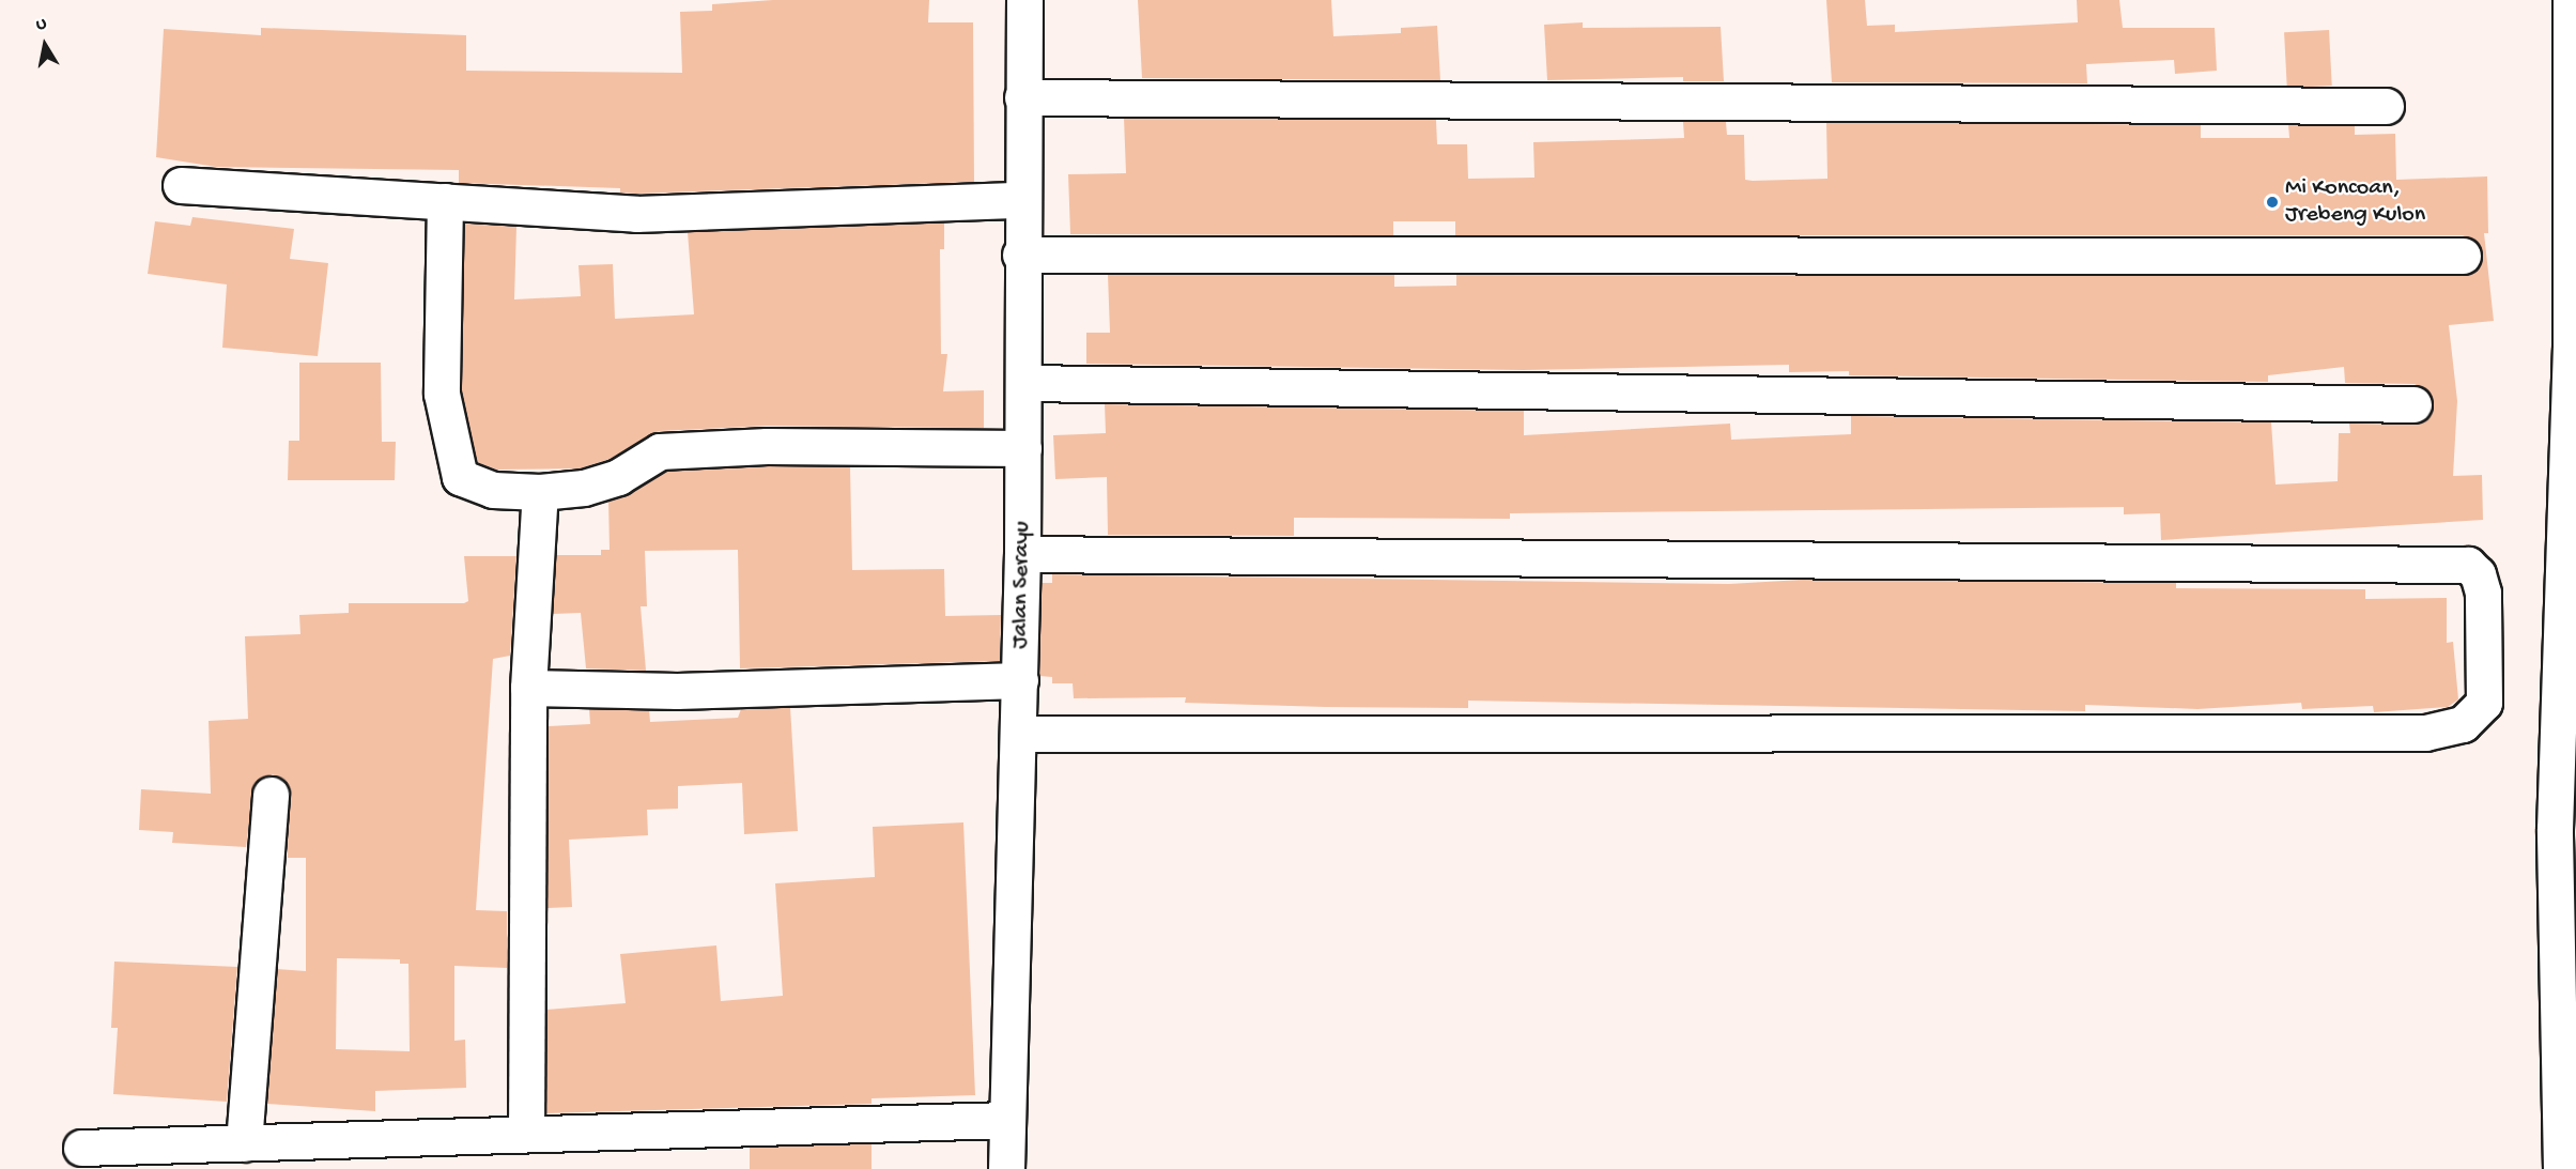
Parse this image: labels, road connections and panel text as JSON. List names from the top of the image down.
{
  "streets": {
    "street": ["Jalan Serayu"]
  },
  "places": ["Mi Koncoan, Jrebeng Kulon"],
  "north": "top"
}
